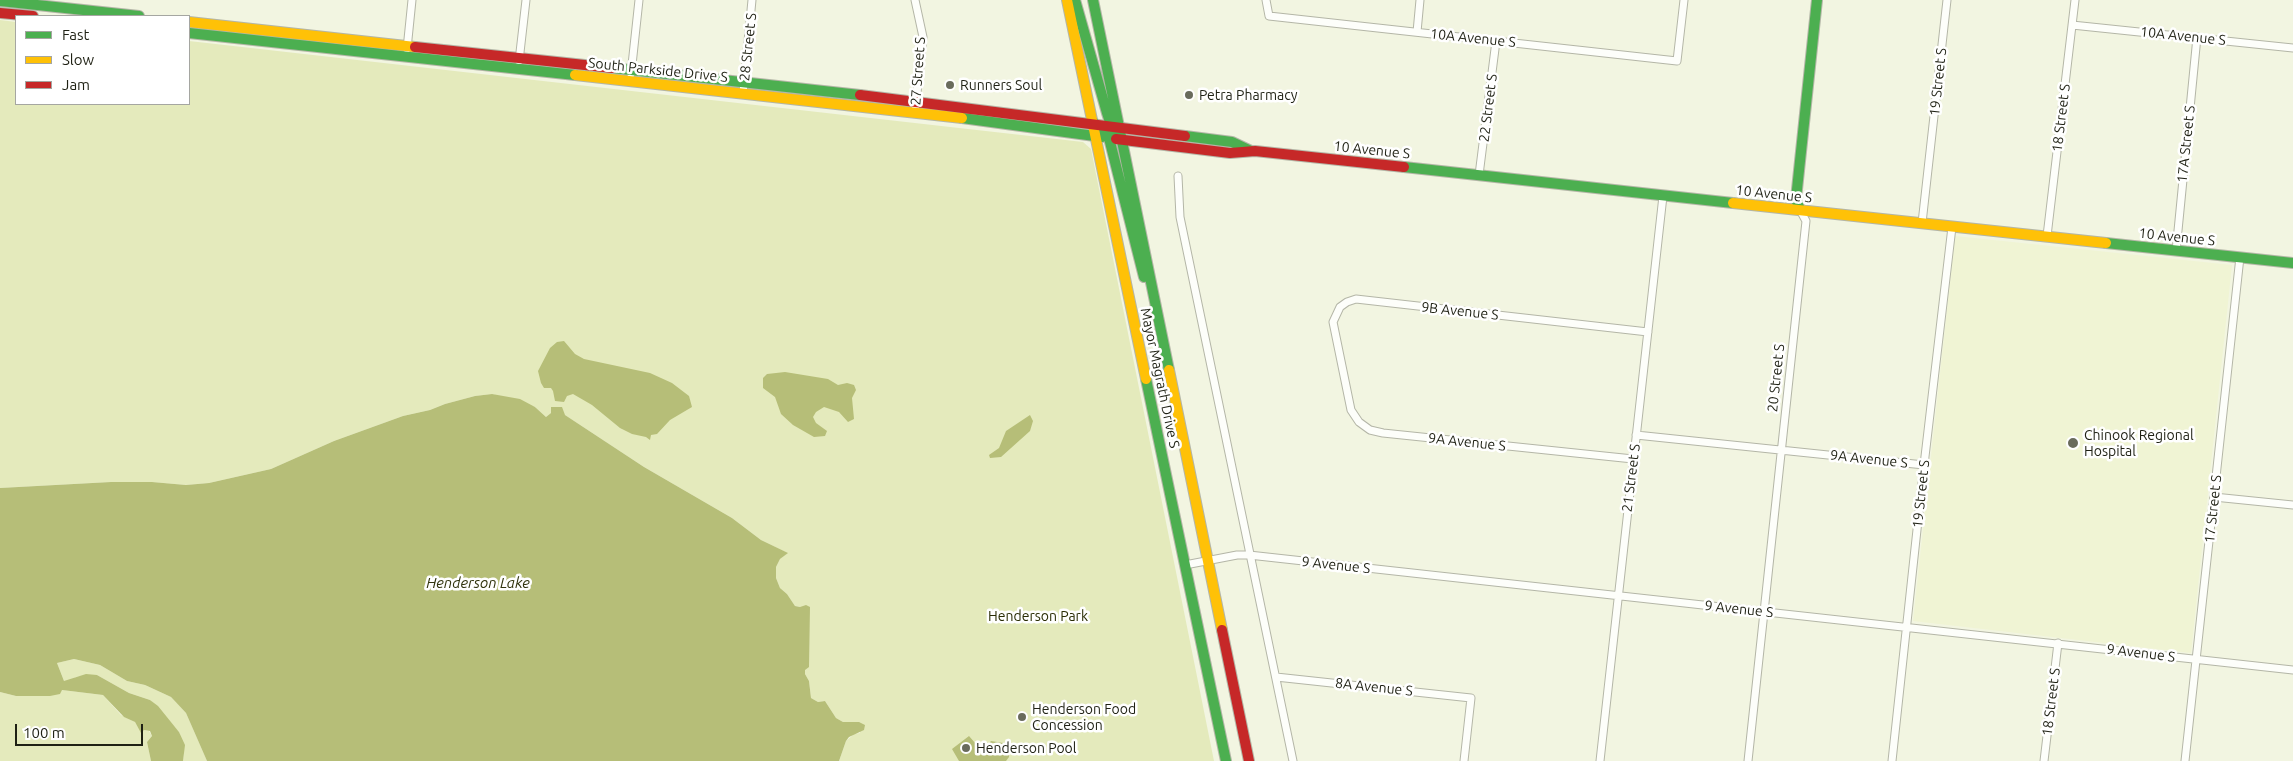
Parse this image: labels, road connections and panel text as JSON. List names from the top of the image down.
{
  "streets": {
    "main road": [
      "South Parkside Drive S",
      "10 Avenue S",
      "Mayor Magrath Drive S",
      "20 Street S"
    ],
    "street": [
      "10A Avenue S",
      "28 Street S",
      "27 Street S",
      "19 Street S",
      "22 Street S",
      "18 Street S",
      "17A Street S",
      "9B Avenue S",
      "9A Avenue S",
      "21 Street S",
      "17 Street S",
      "9 Avenue S",
      "8A Avenue S"
    ]
  },
  "crossings": [
    ["10A Avenue S", "22 Street S"],
    ["10A Avenue S", "18 Street S"],
    ["10A Avenue S", "17A Street S"],
    ["28 Street S", "South Parkside Drive S"],
    ["South Parkside Drive S", "27 Street S"],
    ["South Parkside Drive S", "10 Avenue S"],
    ["South Parkside Drive S", "Mayor Magrath Drive S"],
    ["19 Street S", "10 Avenue S"],
    ["19 Street S", "9A Avenue S"],
    ["19 Street S", "9 Avenue S"],
    ["22 Street S", "10 Avenue S"],
    ["18 Street S", "10 Avenue S"],
    ["18 Street S", "9 Avenue S"],
    ["17A Street S", "10 Avenue S"],
    ["10 Avenue S", "Mayor Magrath Drive S"],
    ["10 Avenue S", "20 Street S"],
    ["10 Avenue S", "21 Street S"],
    ["10 Avenue S", "17 Street S"],
    ["9B Avenue S", "9A Avenue S"],
    ["9B Avenue S", "21 Street S"],
    ["Mayor Magrath Drive S", "9 Avenue S"],
    ["20 Street S", "9A Avenue S"],
    ["20 Street S", "9 Avenue S"],
    ["9A Avenue S", "21 Street S"],
    ["21 Street S", "9 Avenue S"],
    ["17 Street S", "9 Avenue S"]
  ],
  "water": ["Henderson Lake"],
  "parks": ["Henderson Park"],
  "places": [
    "Runners Soul",
    "Petra Pharmacy",
    "Chinook Regional Hospital",
    "Henderson Food Concession",
    "Henderson Pool"
  ],
  "legend": ["Fast", "Slow", "Jam"],
  "scale_bar": "100 m"
}
